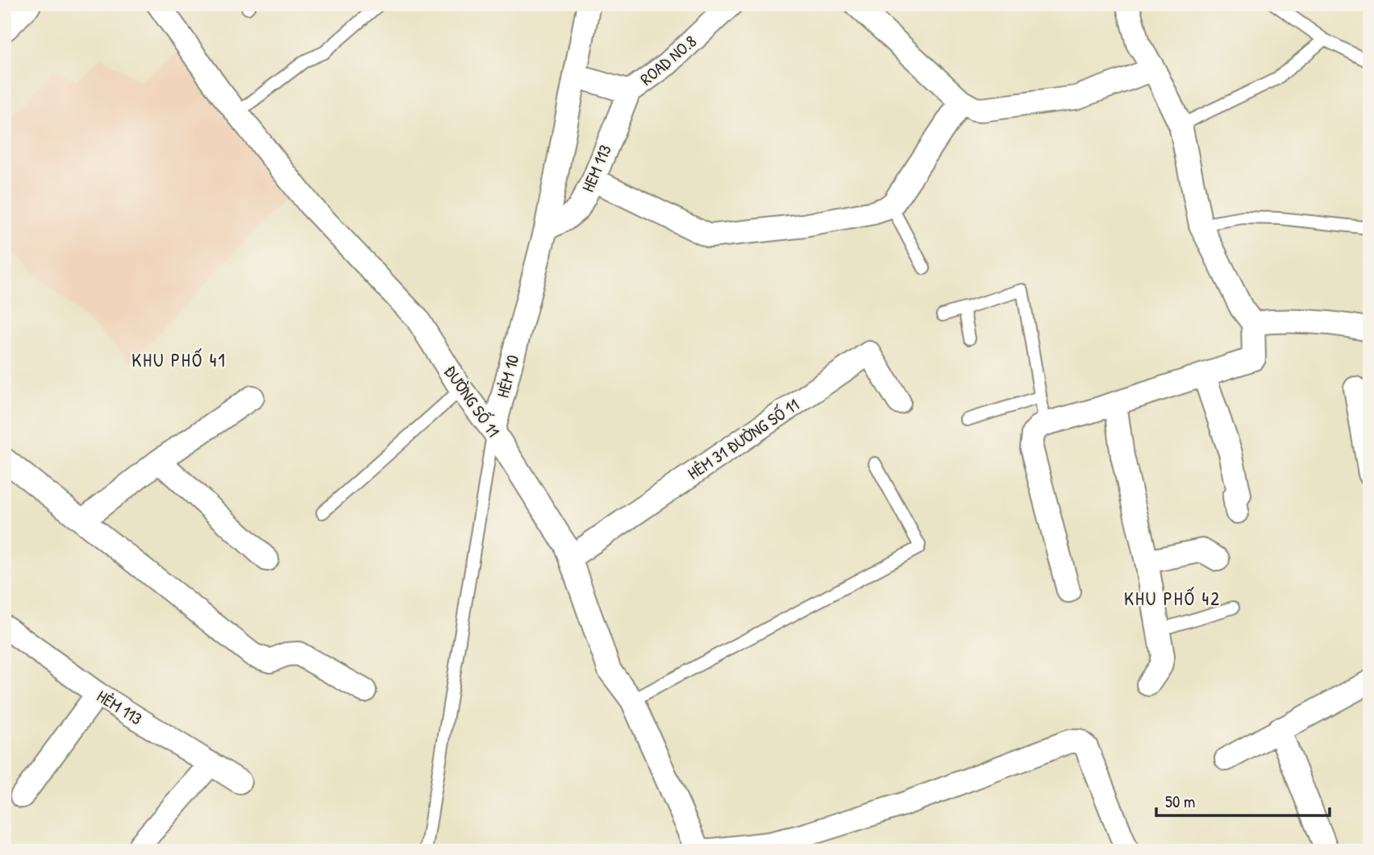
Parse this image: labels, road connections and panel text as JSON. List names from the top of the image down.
{
  "streets": {
    "street": [
      "ROAD NO.8",
      "HEM 113",
      "HẺM 10",
      "ĐƯỜNG SỐ 11",
      "HẺM 31 ĐƯỜNG SỐ 11",
      "HẺM 113"
    ]
  },
  "crossings": [
    ["ROAD NO.8", "HEM 113"],
    ["HEM 113", "HẺM 10"],
    ["HẺM 10", "ĐƯỜNG SỐ 11"],
    ["ĐƯỜNG SỐ 11", "HẺM 31 ĐƯỜNG SỐ 11"]
  ],
  "districts": ["KHU PHỐ 41", "KHU PHỐ 42"],
  "scale_bar": "50 m"
}
